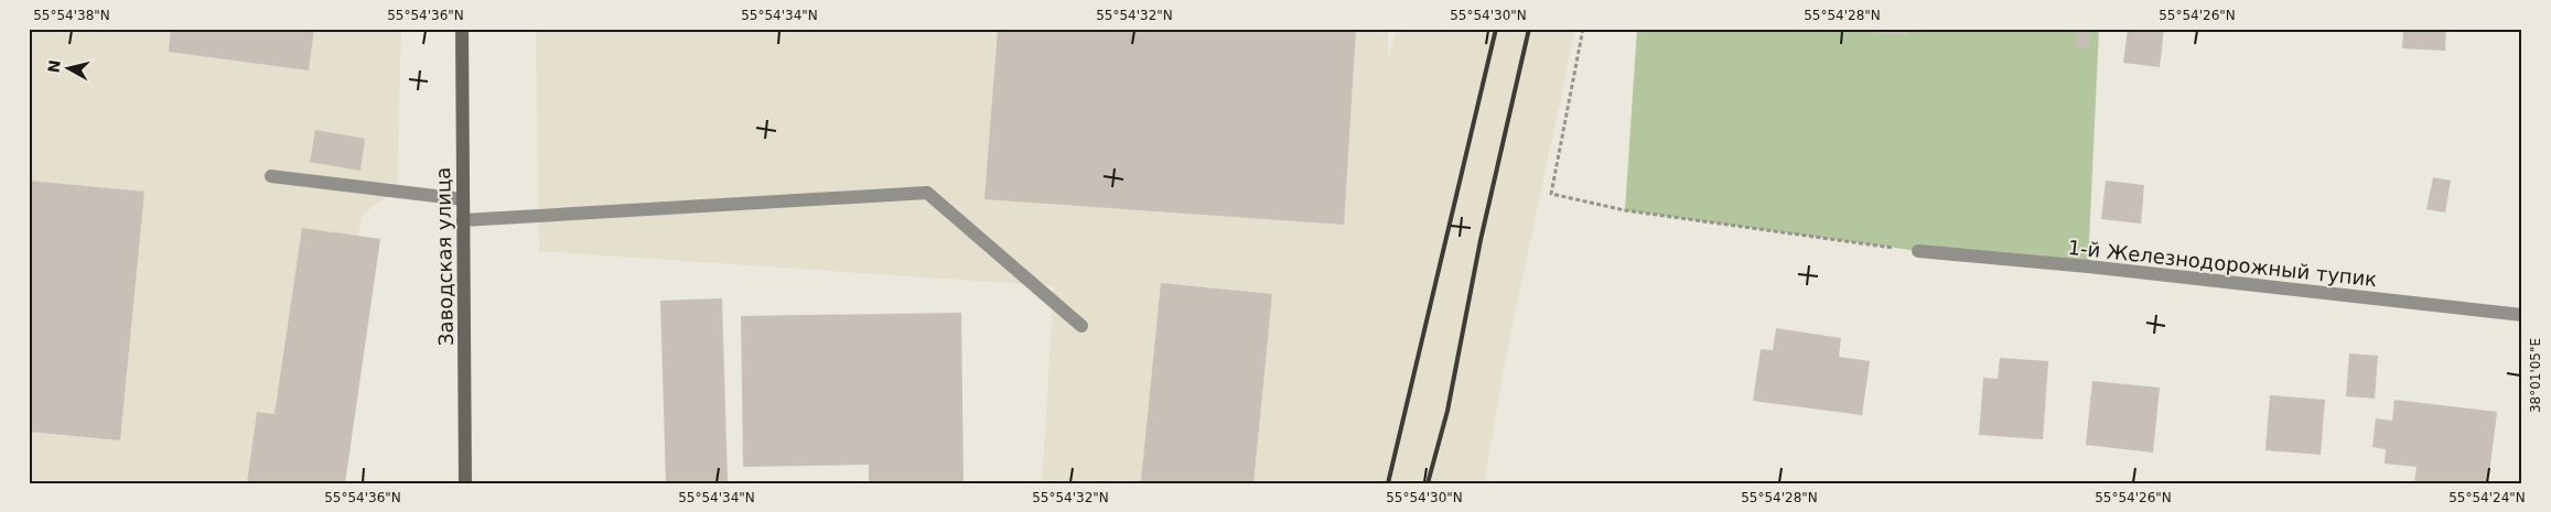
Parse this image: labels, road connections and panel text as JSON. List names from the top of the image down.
{
  "streets": {
    "main road": ["Заводская улица"],
    "street": ["1-й Железнодорожный тупик"]
  },
  "north": "left",
  "coordinates": [
    "55°54'38\"N",
    "55°54'36\"N",
    "55°54'34\"N",
    "55°54'32\"N",
    "55°54'30\"N",
    "55°54'28\"N",
    "55°54'26\"N",
    "38°01'05\"E",
    "55°54'24\"N"
  ]
}
